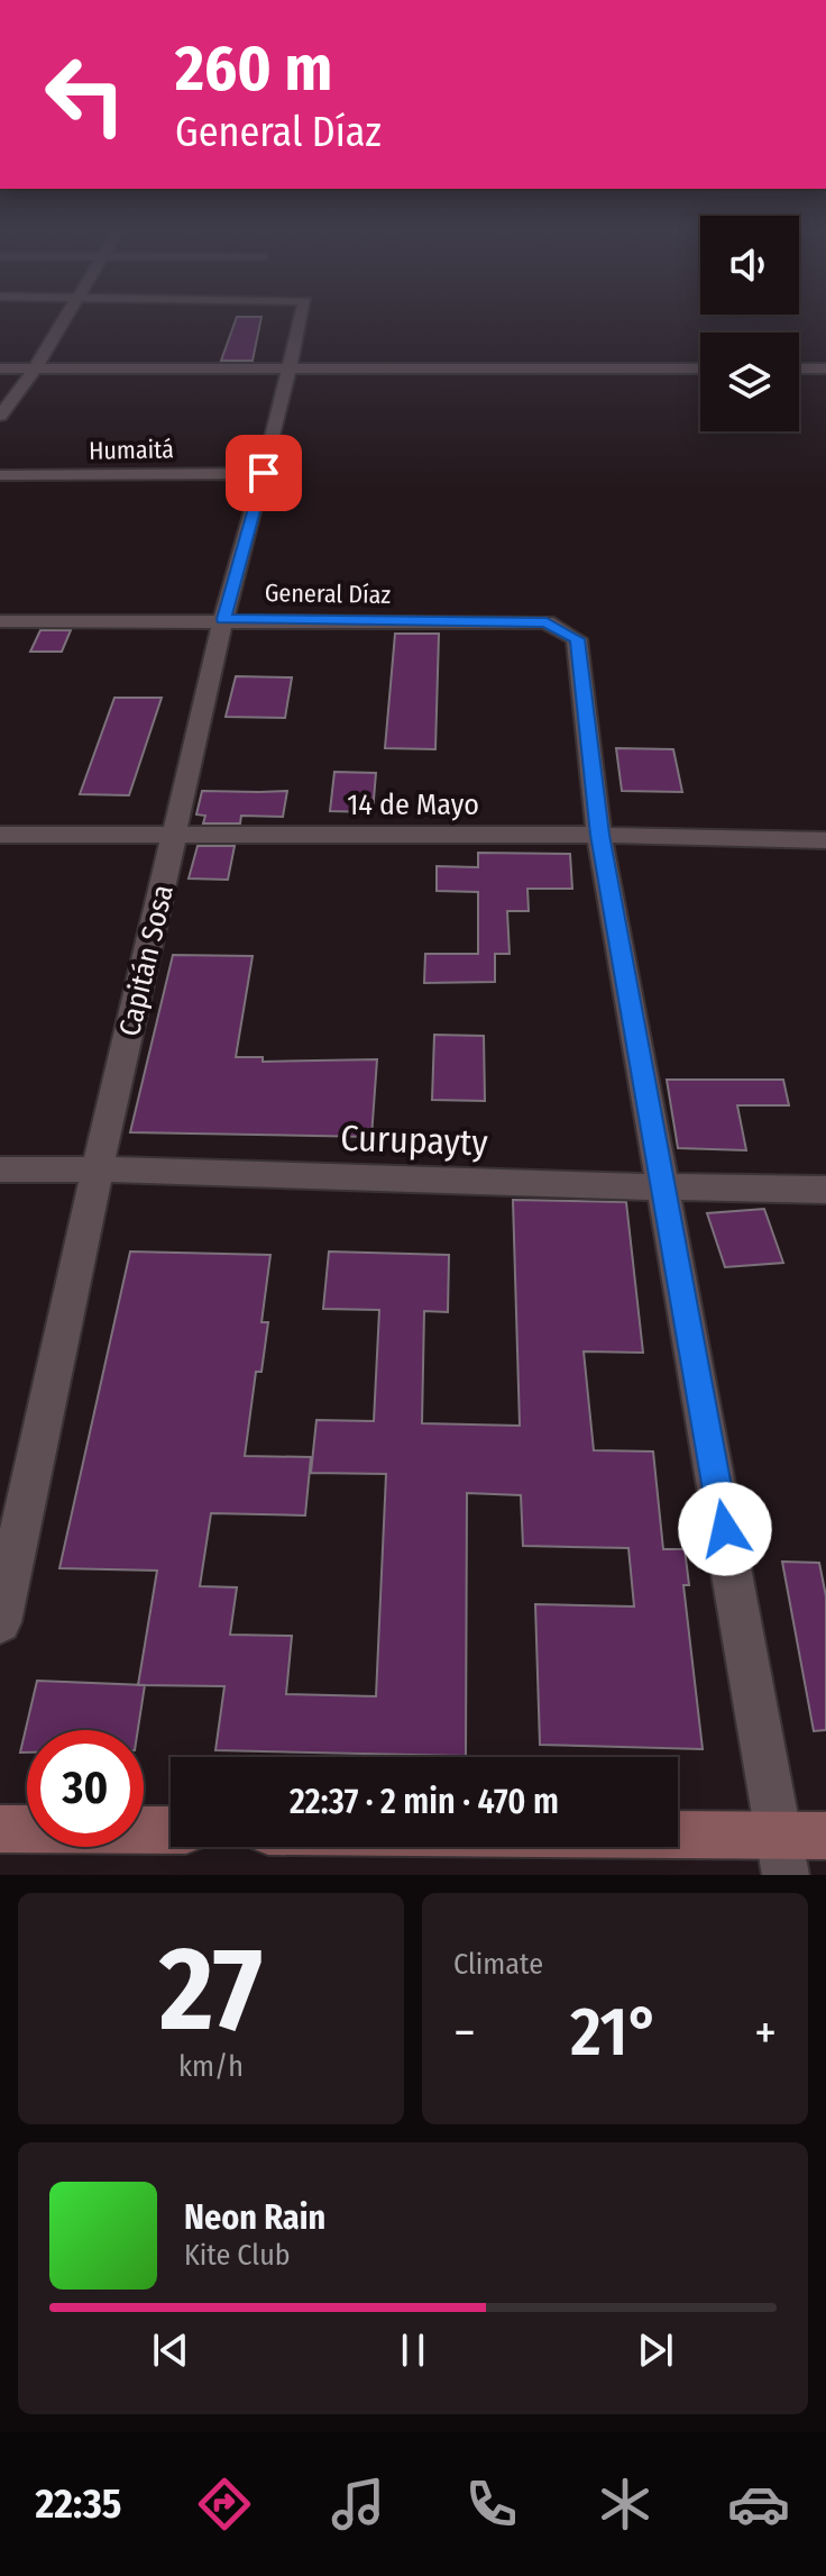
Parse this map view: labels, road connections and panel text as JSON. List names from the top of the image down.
{
  "streets": {
    "street": [
      "Humaitá",
      "General Díaz",
      "14 de Mayo",
      "Capitán Sosa",
      "Curupayty"
    ]
  },
  "crossings": [
    ["Humaitá", "Capitán Sosa"],
    ["General Díaz", "14 de Mayo"],
    ["General Díaz", "Capitán Sosa"],
    ["14 de Mayo", "Capitán Sosa"],
    ["Capitán Sosa", "Curupayty"]
  ],
  "page": {
    "turn": ["260 m", "General Díaz"],
    "limit": "30",
    "trip": "22:37 · 2 min · 470 m",
    "tile": [
      ["27", "km/h"],
      "Climate"
    ],
    "heat": ["−", "21°", "+"],
    "song": ["Neon Rain", "Kite Club"],
    "tabs": "22:35"
  }
}
